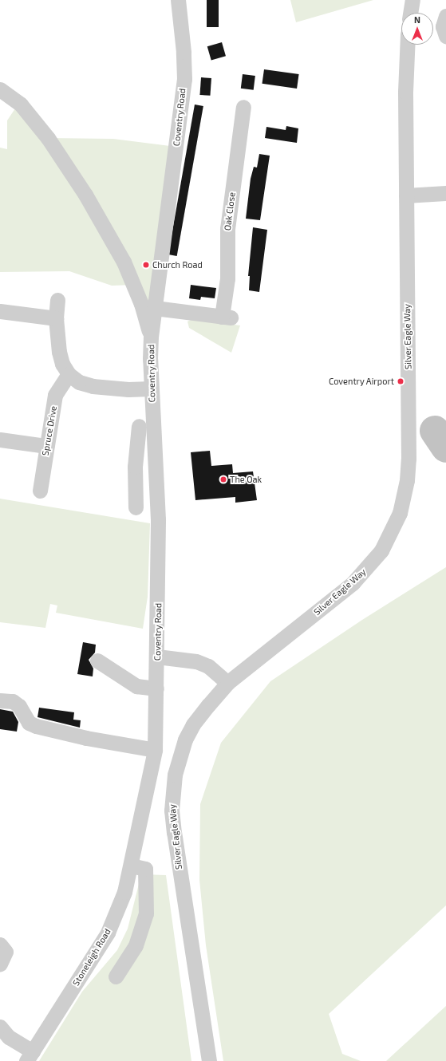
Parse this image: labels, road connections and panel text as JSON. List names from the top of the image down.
{
  "streets": {
    "street": [
      "Coventry Road",
      "Oak Close",
      "Silver Eagle Way",
      "Spruce Drive",
      "Stoneleigh Road"
    ]
  },
  "crossings": [
    ["Coventry Road", "Oak Close"],
    ["Coventry Road", "Stoneleigh Road"]
  ],
  "places": ["Church Road", "Coventry Airport", "The Oak"],
  "north": "top"
}
